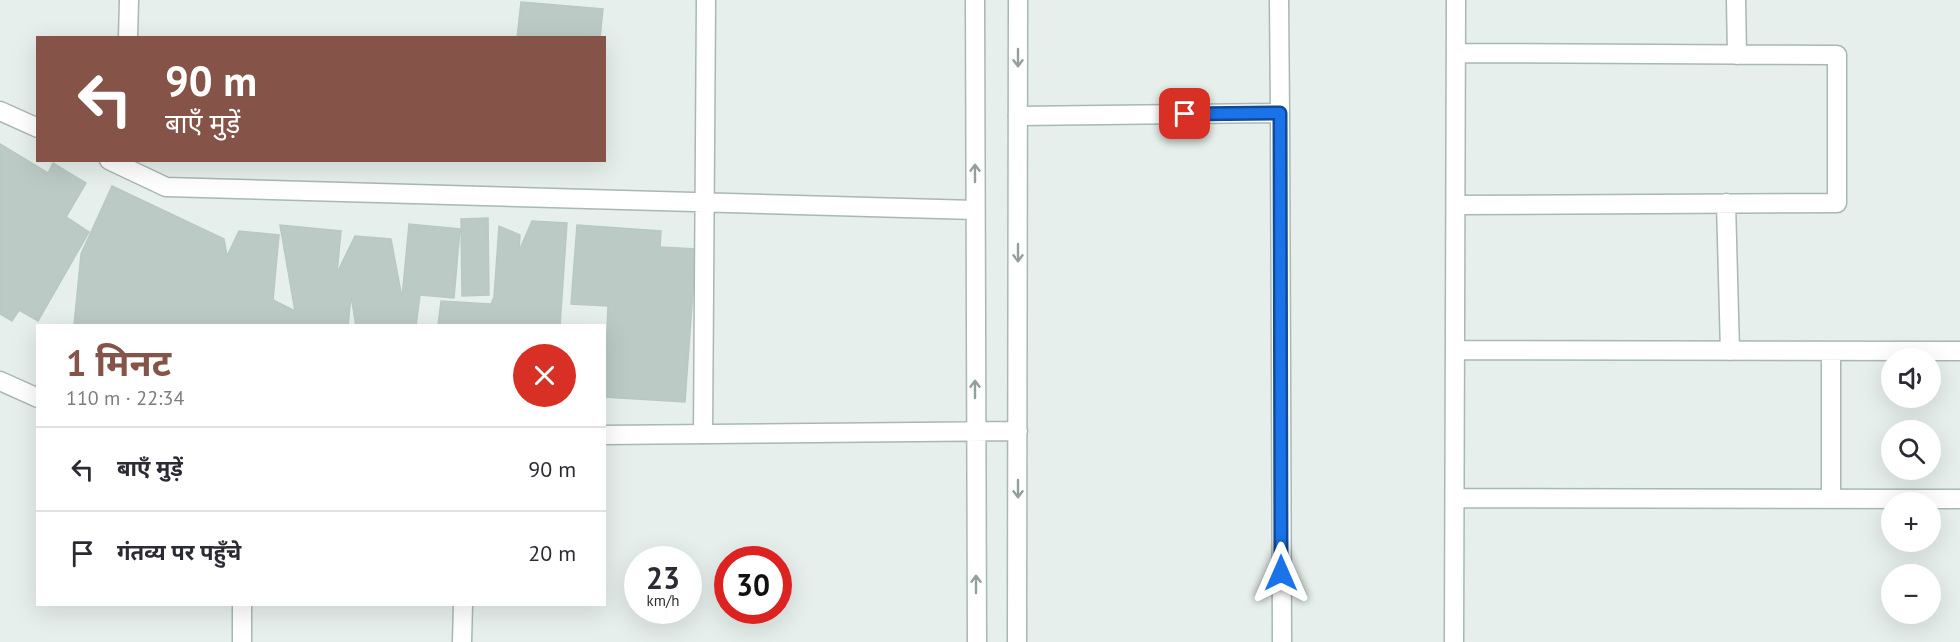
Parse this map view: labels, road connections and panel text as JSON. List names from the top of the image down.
{
  "page": {
    "turn": ["90 m", "बाएँ मुड़ें"],
    "heading": ["1 मिनट", "110 m · 22:34"],
    "map_buttons": ["+", "−"],
    "list": [
      {
        "name": "बाएँ मुड़ें",
        "value": "90 m"
      },
      {
        "name": "गंतव्य पर पहुँचे",
        "value": "20 m"
      }
    ],
    "speed": "23 km/h",
    "limit": "30"
  }
}
